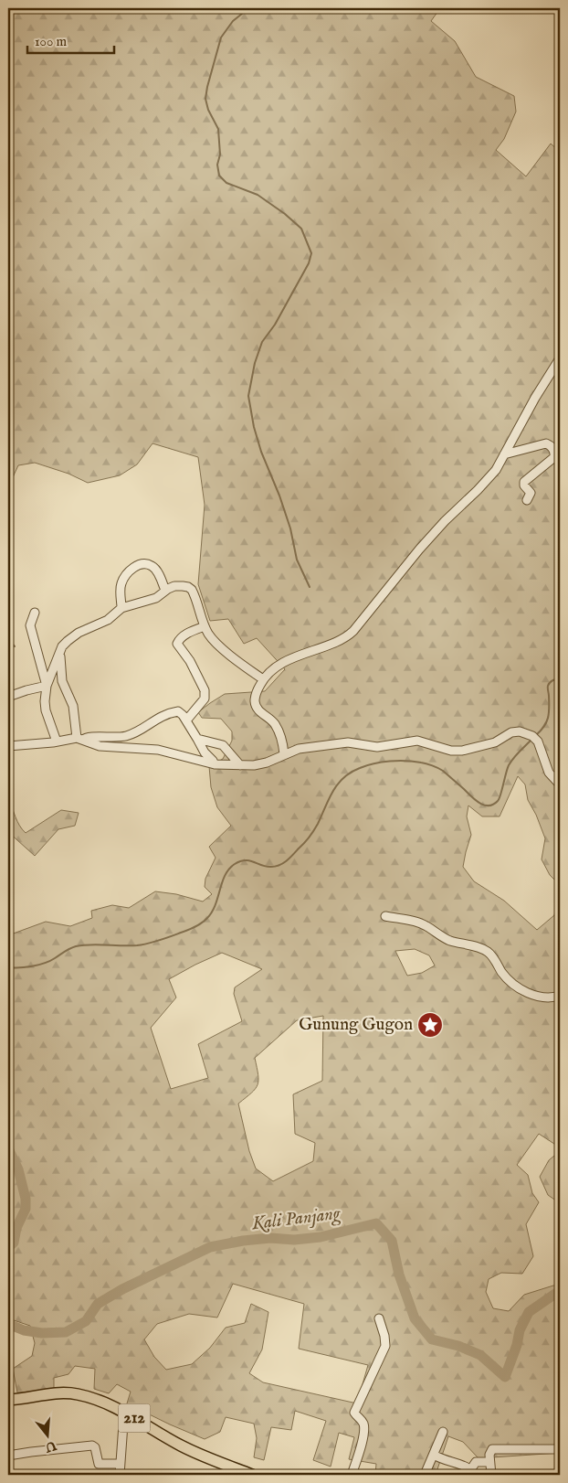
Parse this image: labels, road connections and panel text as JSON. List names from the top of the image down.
{
  "streets": {
    "main road": ["212"]
  },
  "water": ["Kali Panjang"],
  "places": {
    "place": ["Gunung Gugon"]
  },
  "scale_bar": "100 m",
  "north": "bottom"
}
